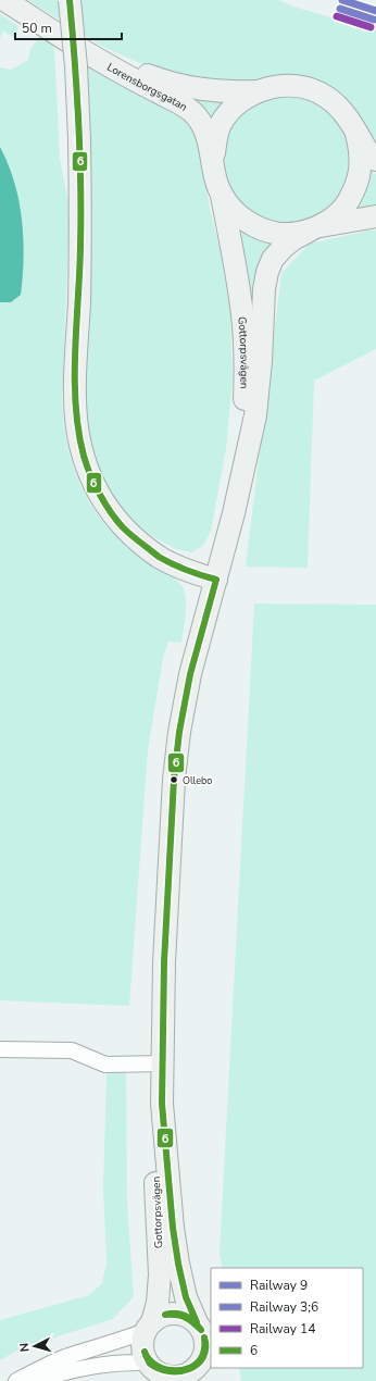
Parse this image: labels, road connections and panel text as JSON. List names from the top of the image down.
{
  "streets": {
    "street": ["Lorensborgsgatan", "Gottorpsvägen"]
  },
  "crossings": [
    ["Lorensborgsgatan", "Gottorpsvägen"]
  ],
  "places": ["Ollebo"],
  "lines": [
    "rail line 9",
    "transit line 6",
    "rail line 3;6",
    "rail line 14"
  ],
  "legend": [
    "Railway 9",
    "Railway 3;6",
    "Railway 14",
    "6"
  ],
  "scale_bar": "50 m",
  "north": "left"
}
